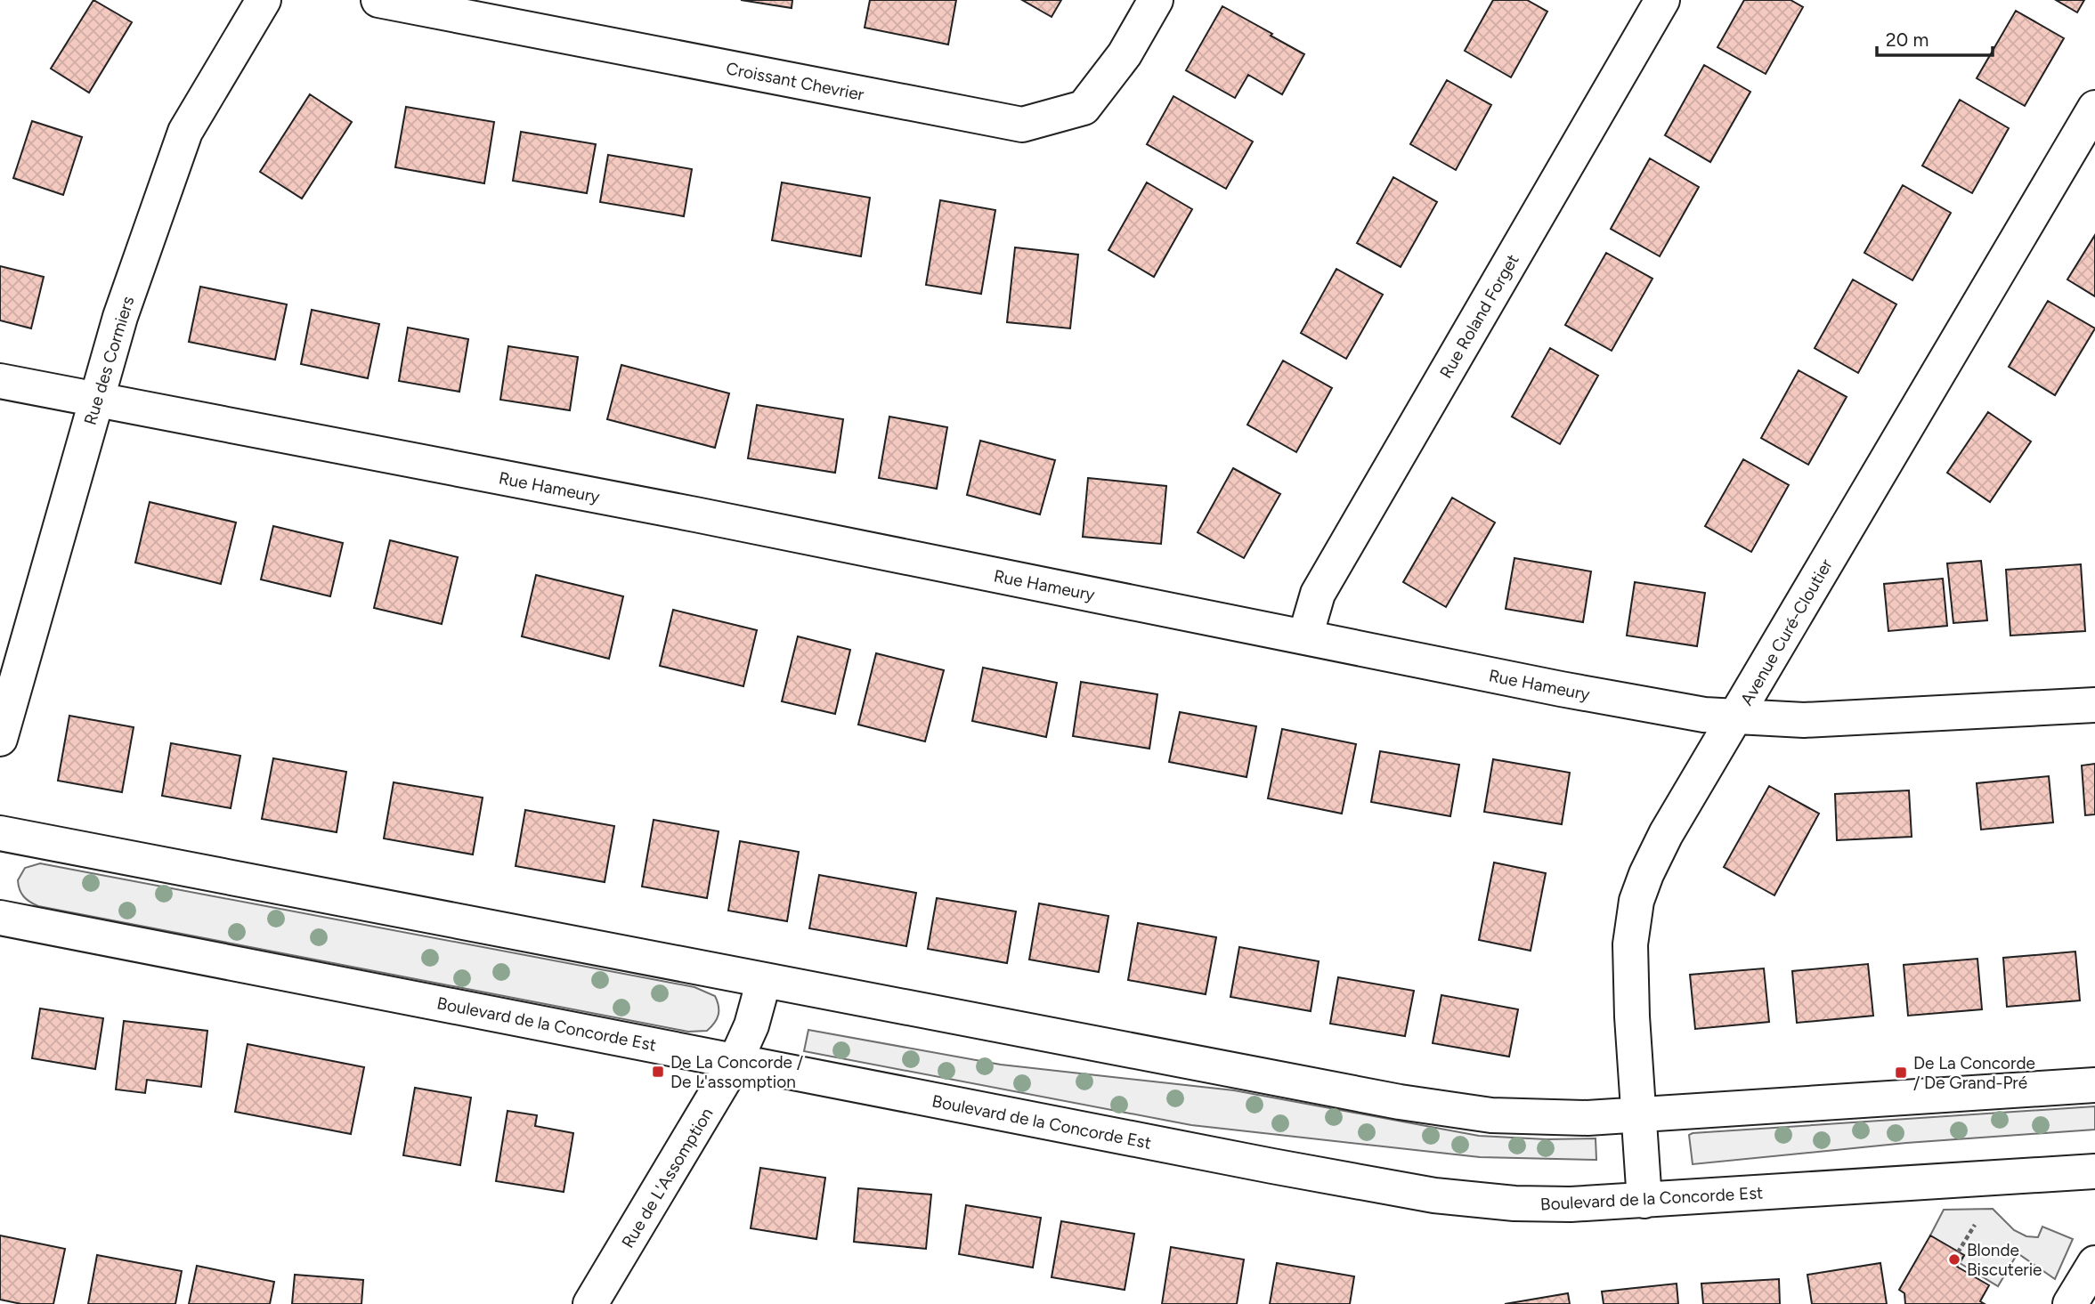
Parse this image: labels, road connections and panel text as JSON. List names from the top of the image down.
{
  "streets": {
    "street": [
      "Croissant Chevrier",
      "Rue Roland Forget",
      "Rue des Cormiers",
      "Rue Hameury",
      "Avenue Curé-Cloutier",
      "Boulevard de la Concorde Est",
      "Rue de L'Assomption"
    ]
  },
  "crossings": [
    ["Rue Roland Forget", "Rue Hameury"],
    ["Rue des Cormiers", "Rue Hameury"],
    ["Rue Hameury", "Avenue Curé-Cloutier"],
    ["Avenue Curé-Cloutier", "Boulevard de la Concorde Est"],
    ["Boulevard de la Concorde Est", "Rue de L'Assomption"]
  ],
  "places": {
    "transit": ["De La Concorde / De L'assomption", "De La Concorde / De Grand-Pré"],
    "other": ["Blonde Biscuterie"]
  },
  "scale_bar": "20 m"
}
